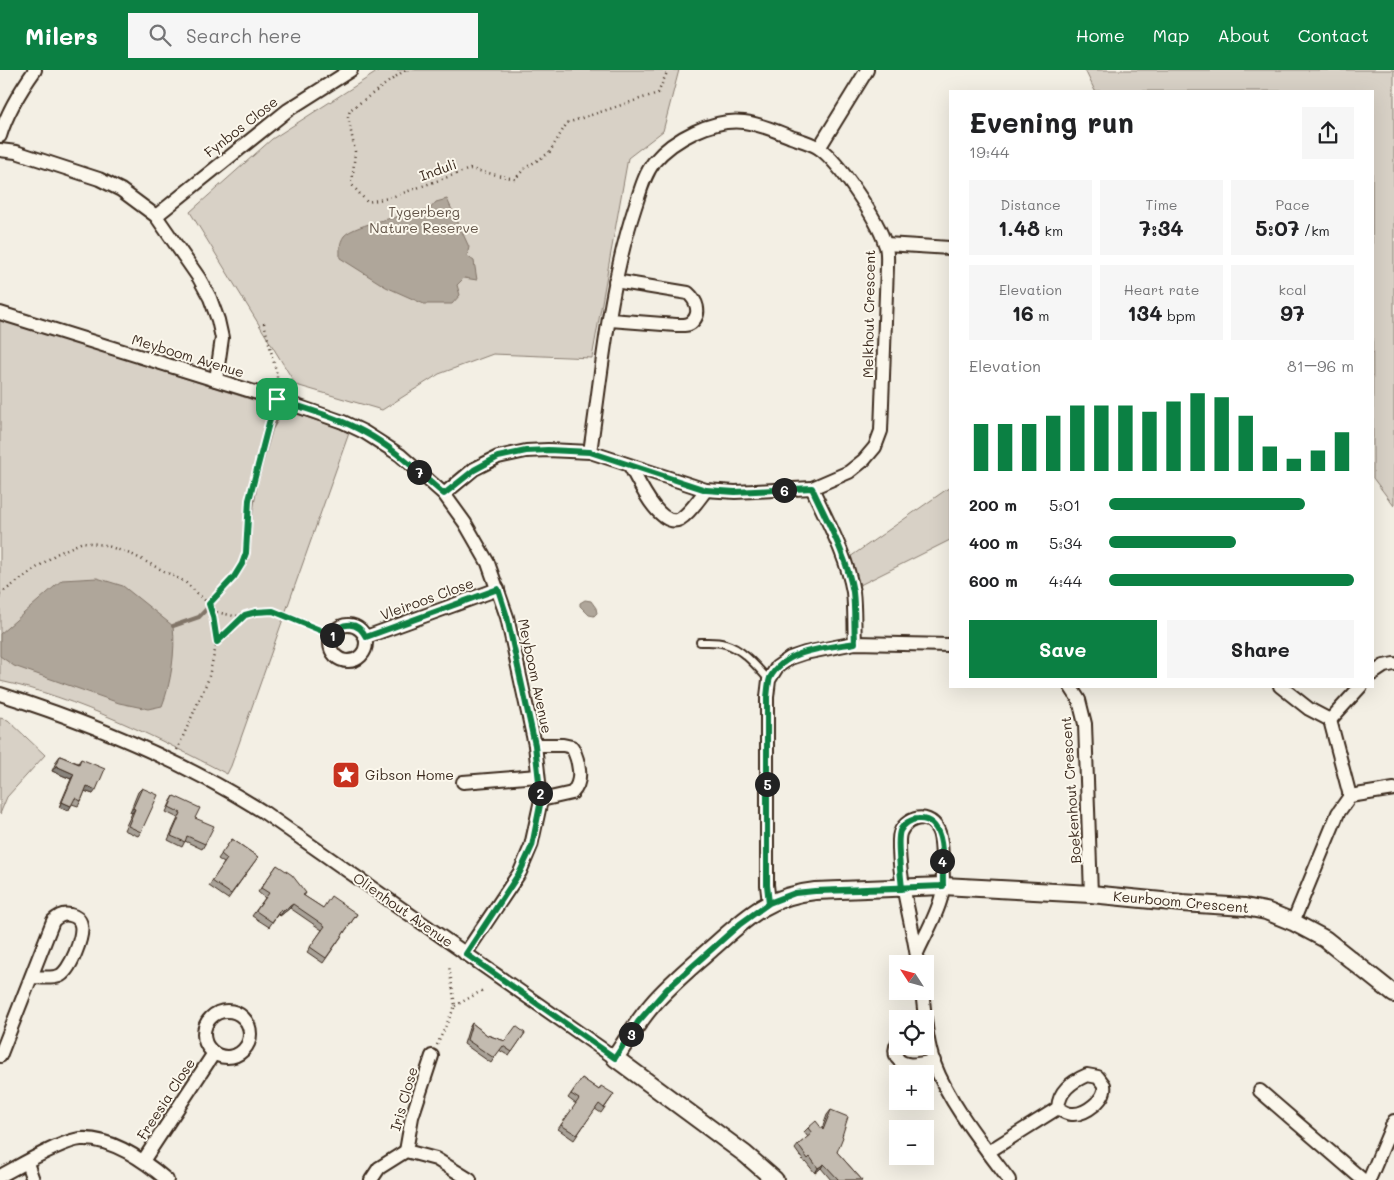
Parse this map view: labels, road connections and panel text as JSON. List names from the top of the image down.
{
  "streets": {
    "street": [
      "Fynbos Close",
      "Melkhout Crescent",
      "Meyboom Avenue",
      "Vleiroos Close",
      "Boekenhout Crescent",
      "Keurboom Crescent",
      "Olienhout Avenue",
      "Freesia Close",
      "Iris Close"
    ],
    "path": ["Induli"]
  },
  "crossings": [
    ["Melkhout Crescent", "Meyboom Avenue"],
    ["Meyboom Avenue", "Vleiroos Close"],
    ["Meyboom Avenue", "Olienhout Avenue"],
    ["Boekenhout Crescent", "Keurboom Crescent"],
    ["Keurboom Crescent", "Olienhout Avenue"]
  ],
  "parks": ["Tygerberg Nature Reserve"],
  "places": {
    "place": ["Gibson Home"]
  },
  "north": "top left",
  "page": {
    "header": "Milers",
    "search": "Search here",
    "nav": [
      "Home",
      "Map",
      "About",
      "Contact"
    ],
    "heading": ["Evening run", "19:44"],
    "stats": [
      ["Distance", "1.48 km"],
      ["Time", "7:34"],
      ["Pace", "5:07 /km"],
      ["Elevation", "16 m"],
      ["Heart rate", "134 bpm"],
      ["kcal", "97"]
    ],
    "chart": ["Elevation", "81–96 m"],
    "pins": [
      "7",
      "6",
      "1",
      "5",
      "2",
      "4",
      "3"
    ],
    "list": [
      {
        "name": "200 m",
        "note": "5:01"
      },
      {
        "name": "400 m",
        "note": "5:34"
      },
      {
        "name": "600 m",
        "note": "4:44"
      }
    ],
    "buttons": ["Save", "Share"],
    "map_buttons": ["+", "−"]
  }
}
